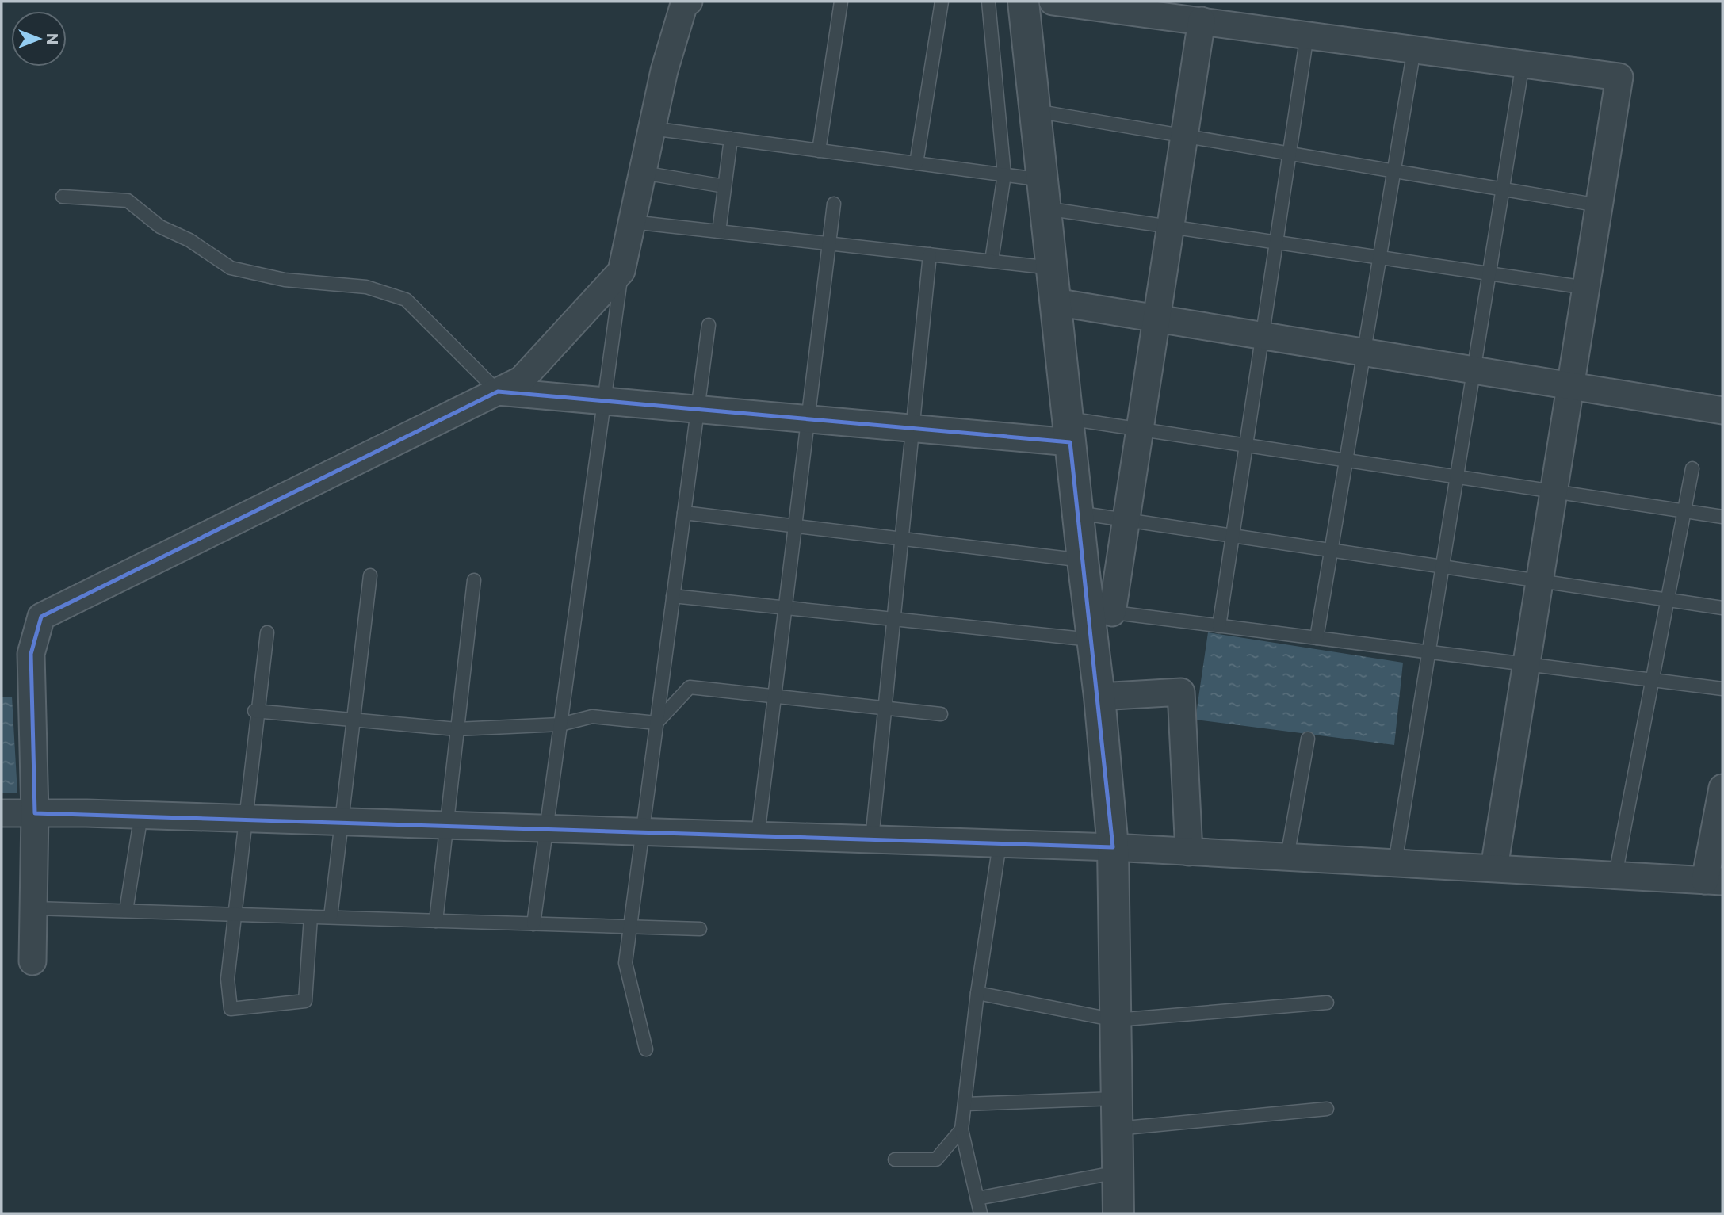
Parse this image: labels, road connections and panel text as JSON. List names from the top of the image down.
{
  "north": "right"
}
